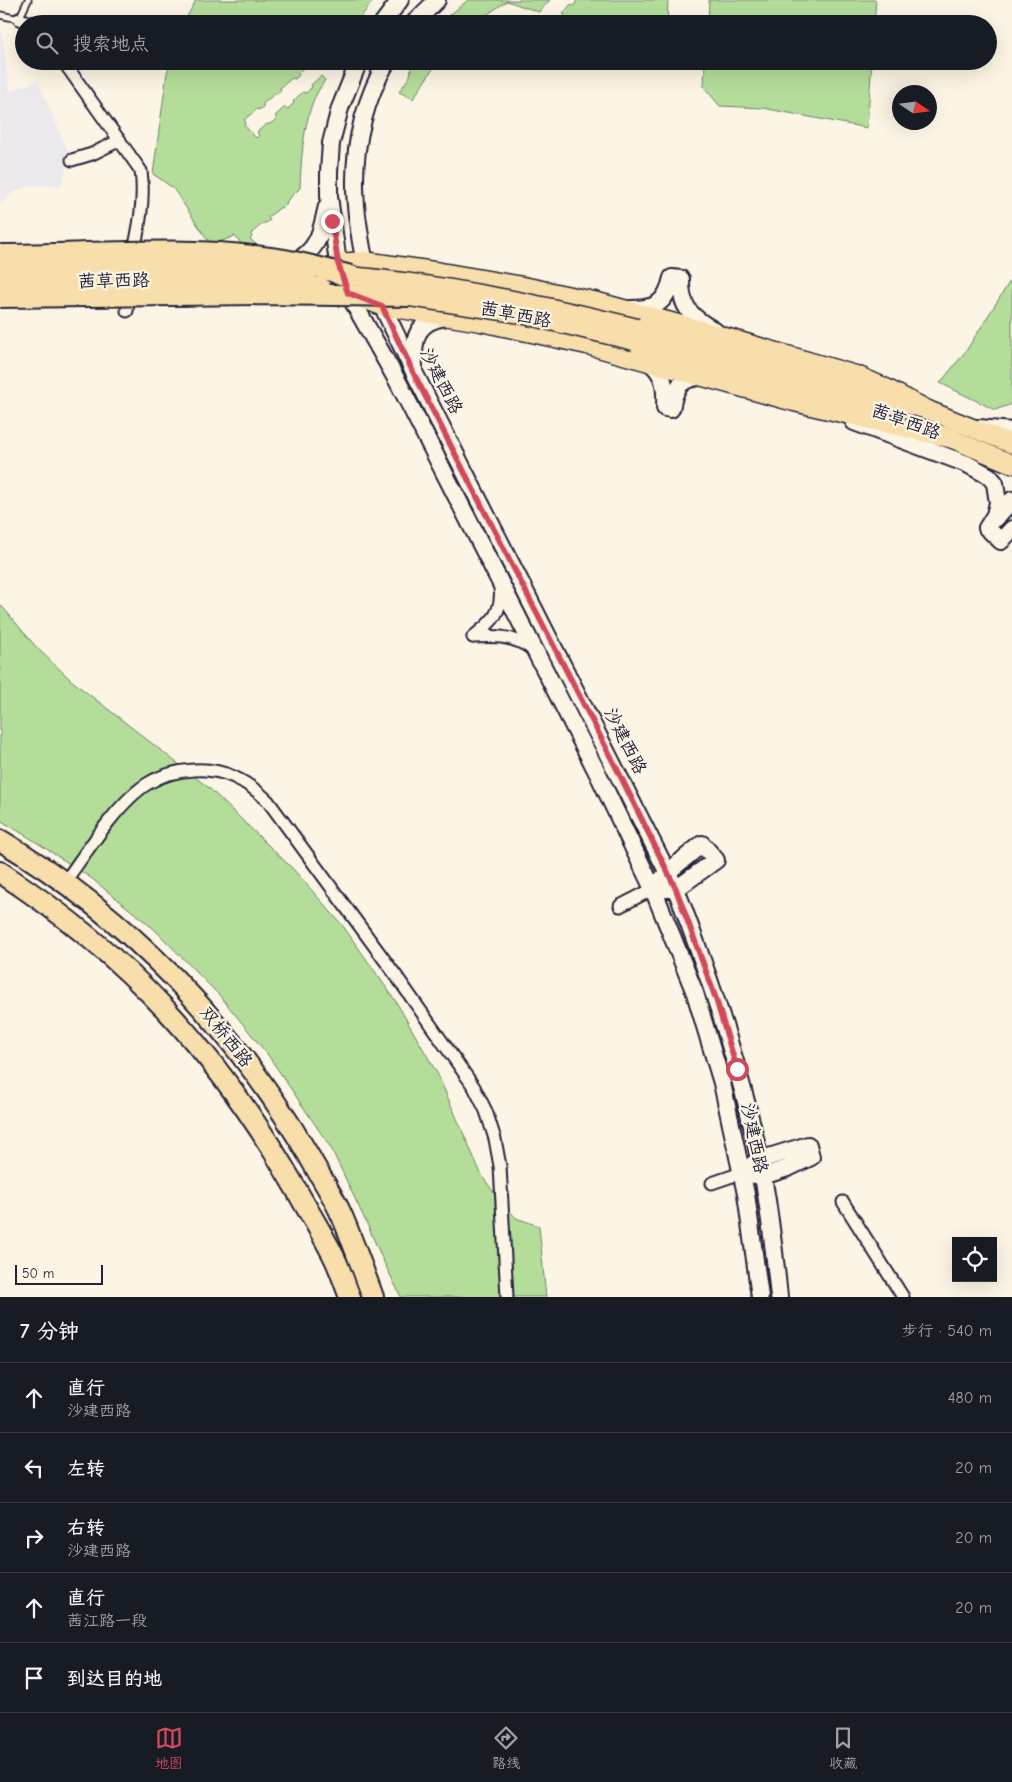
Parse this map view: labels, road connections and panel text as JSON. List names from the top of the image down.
{
  "streets": {
    "highway": ["双桥西路"],
    "main road": ["茜草西路", "沙建西路"]
  },
  "crossings": [
    ["茜草西路", "沙建西路"]
  ],
  "scale_bar": "50 m",
  "north": "right",
  "page": {
    "search": "搜索地点",
    "scale": "50 m",
    "heading": ["7 分钟", "步行 · 540 m"],
    "list": [
      ["直行", "沙建西路", "480 m"],
      ["左转", "20 m"],
      ["右转", "沙建西路", "20 m"],
      ["直行", "茜江路一段", "20 m"],
      "到达目的地"
    ],
    "nav": ["地图", "路线", "收藏"]
  }
}
